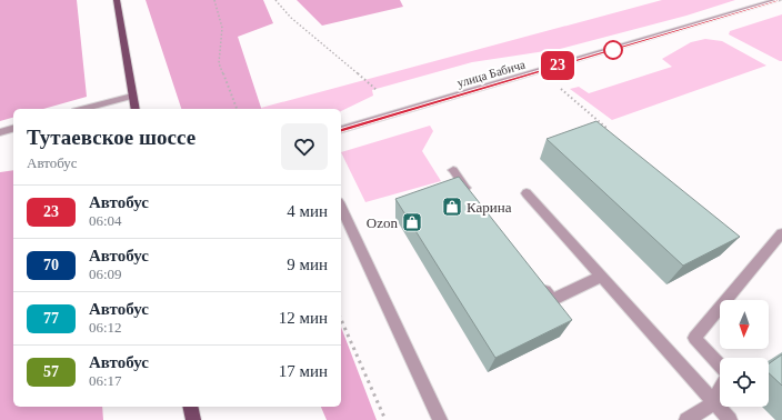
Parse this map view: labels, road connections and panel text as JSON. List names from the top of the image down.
{
  "streets": {
    "street": ["улица Бабича"]
  },
  "places": {
    "shop": ["Карина", "Ozon"]
  },
  "lines": ["bus line 23"],
  "north": "bottom",
  "page": {
    "on_map": "23",
    "heading": ["Тутаевское шоссе", "Автобус"],
    "list": [
      {
        "mark": "23",
        "name": "Автобус",
        "note": "06:04",
        "value": "4 мин"
      },
      {
        "mark": "70",
        "name": "Автобус",
        "note": "06:09",
        "value": "9 мин"
      },
      {
        "mark": "77",
        "name": "Автобус",
        "note": "06:12",
        "value": "12 мин"
      },
      {
        "mark": "57",
        "name": "Автобус",
        "note": "06:17",
        "value": "17 мин"
      }
    ]
  }
}
